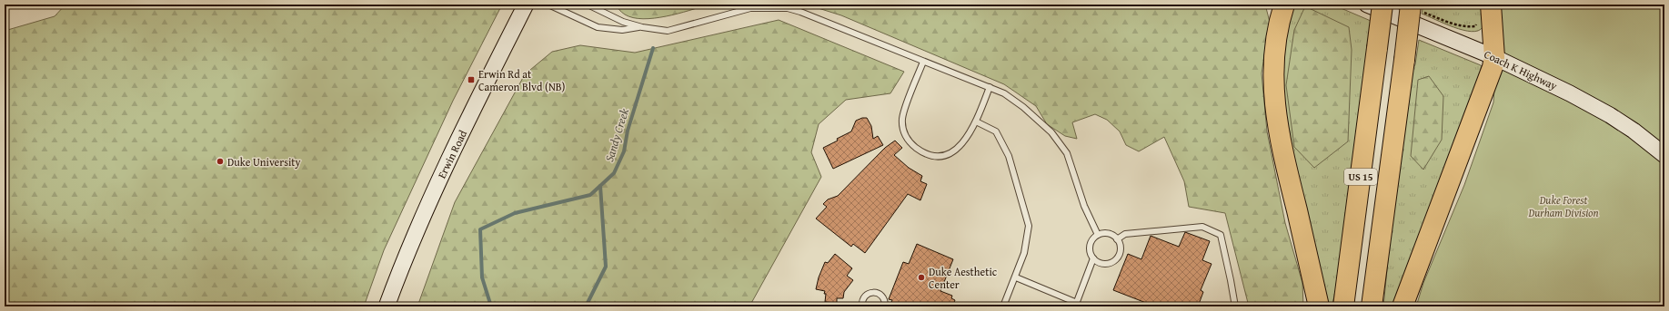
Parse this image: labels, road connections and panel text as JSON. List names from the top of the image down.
{
  "streets": {
    "highway": ["US 15"],
    "main road": ["Coach K Highway", "Erwin Road"]
  },
  "water": ["Sandy Creek"],
  "parks": ["Duke Forest Durham Division"],
  "places": {
    "transit": ["Erwin Rd at Cameron Blvd (NB)"],
    "other": ["Duke University", "Duke Aesthetic Center"]
  }
}
